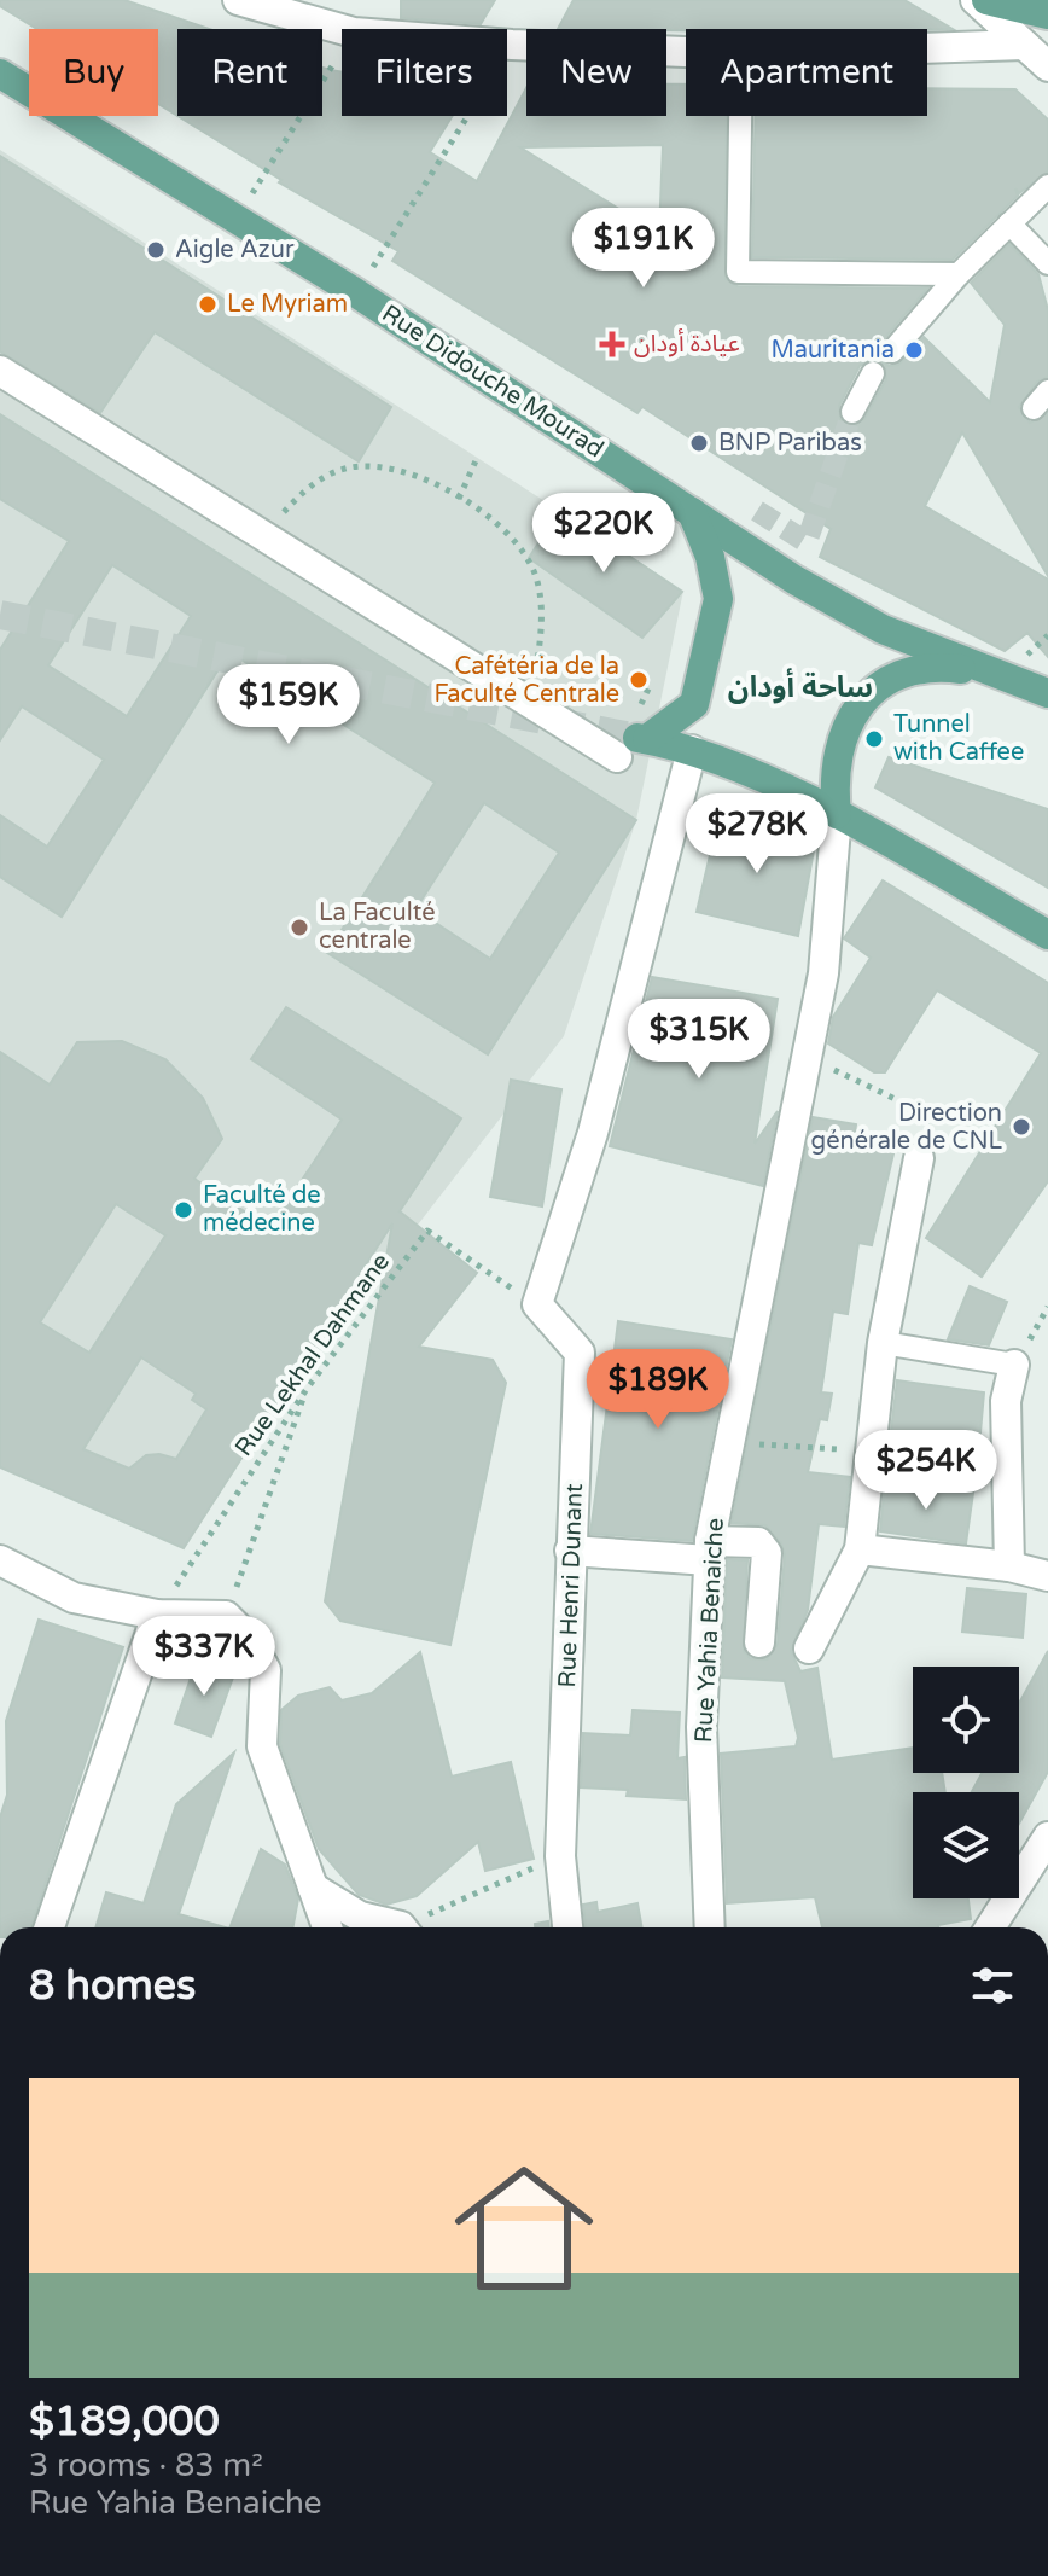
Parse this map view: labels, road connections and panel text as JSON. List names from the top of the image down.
{
  "streets": {
    "main road": ["Rue Didouche Mourad"],
    "street": ["Rue Henri Dunant", "Rue Yahia Benaiche"],
    "path": ["Rue Lekhal Dahmane"]
  },
  "crossings": [
    ["Rue Lekhal Dahmane", "Rue Henri Dunant"]
  ],
  "districts": ["ساحة أودان"],
  "places": {
    "other": [
      "Aigle Azur",
      "Le Myriam",
      "Mauritania",
      "BNP Paribas",
      "Cafétéria de la Faculté Centrale",
      "Tunnel with Caffee",
      "La Faculté centrale",
      "Direction générale de CNL",
      "Faculté de médecine"
    ],
    "health": ["عيادة أودان"]
  },
  "page": {
    "chip": [
      "Buy",
      "Rent",
      "Filters",
      "New",
      "Apartment"
    ],
    "price": [
      "$191K",
      "$220K",
      "$159K",
      "$278K",
      "$315K",
      "$189K",
      "$254K",
      "$337K"
    ],
    "heading": "8 homes",
    "list": [
      {
        "name": "$189,000",
        "note": "3 rooms · 83 m² · Rue Yahia Benaiche"
      }
    ]
  }
}
